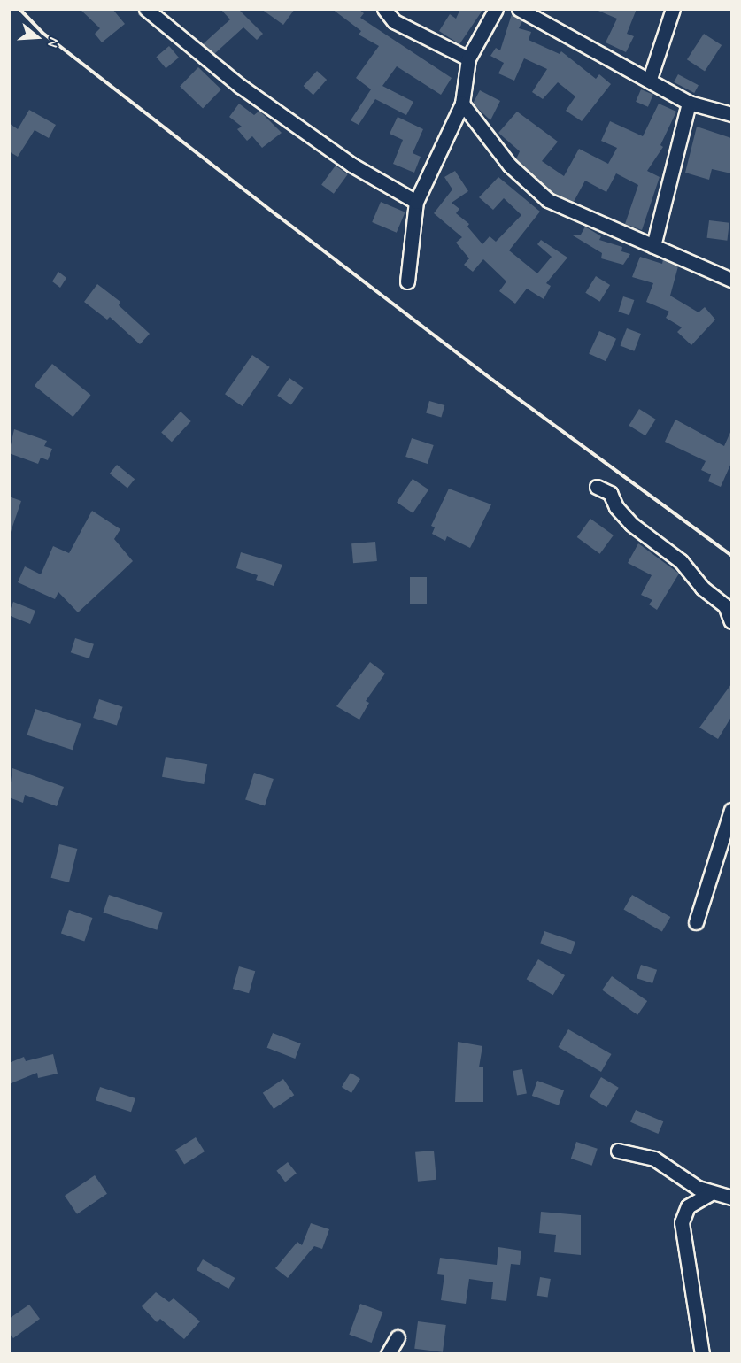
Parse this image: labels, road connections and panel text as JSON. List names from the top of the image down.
{
  "north": "right"
}
